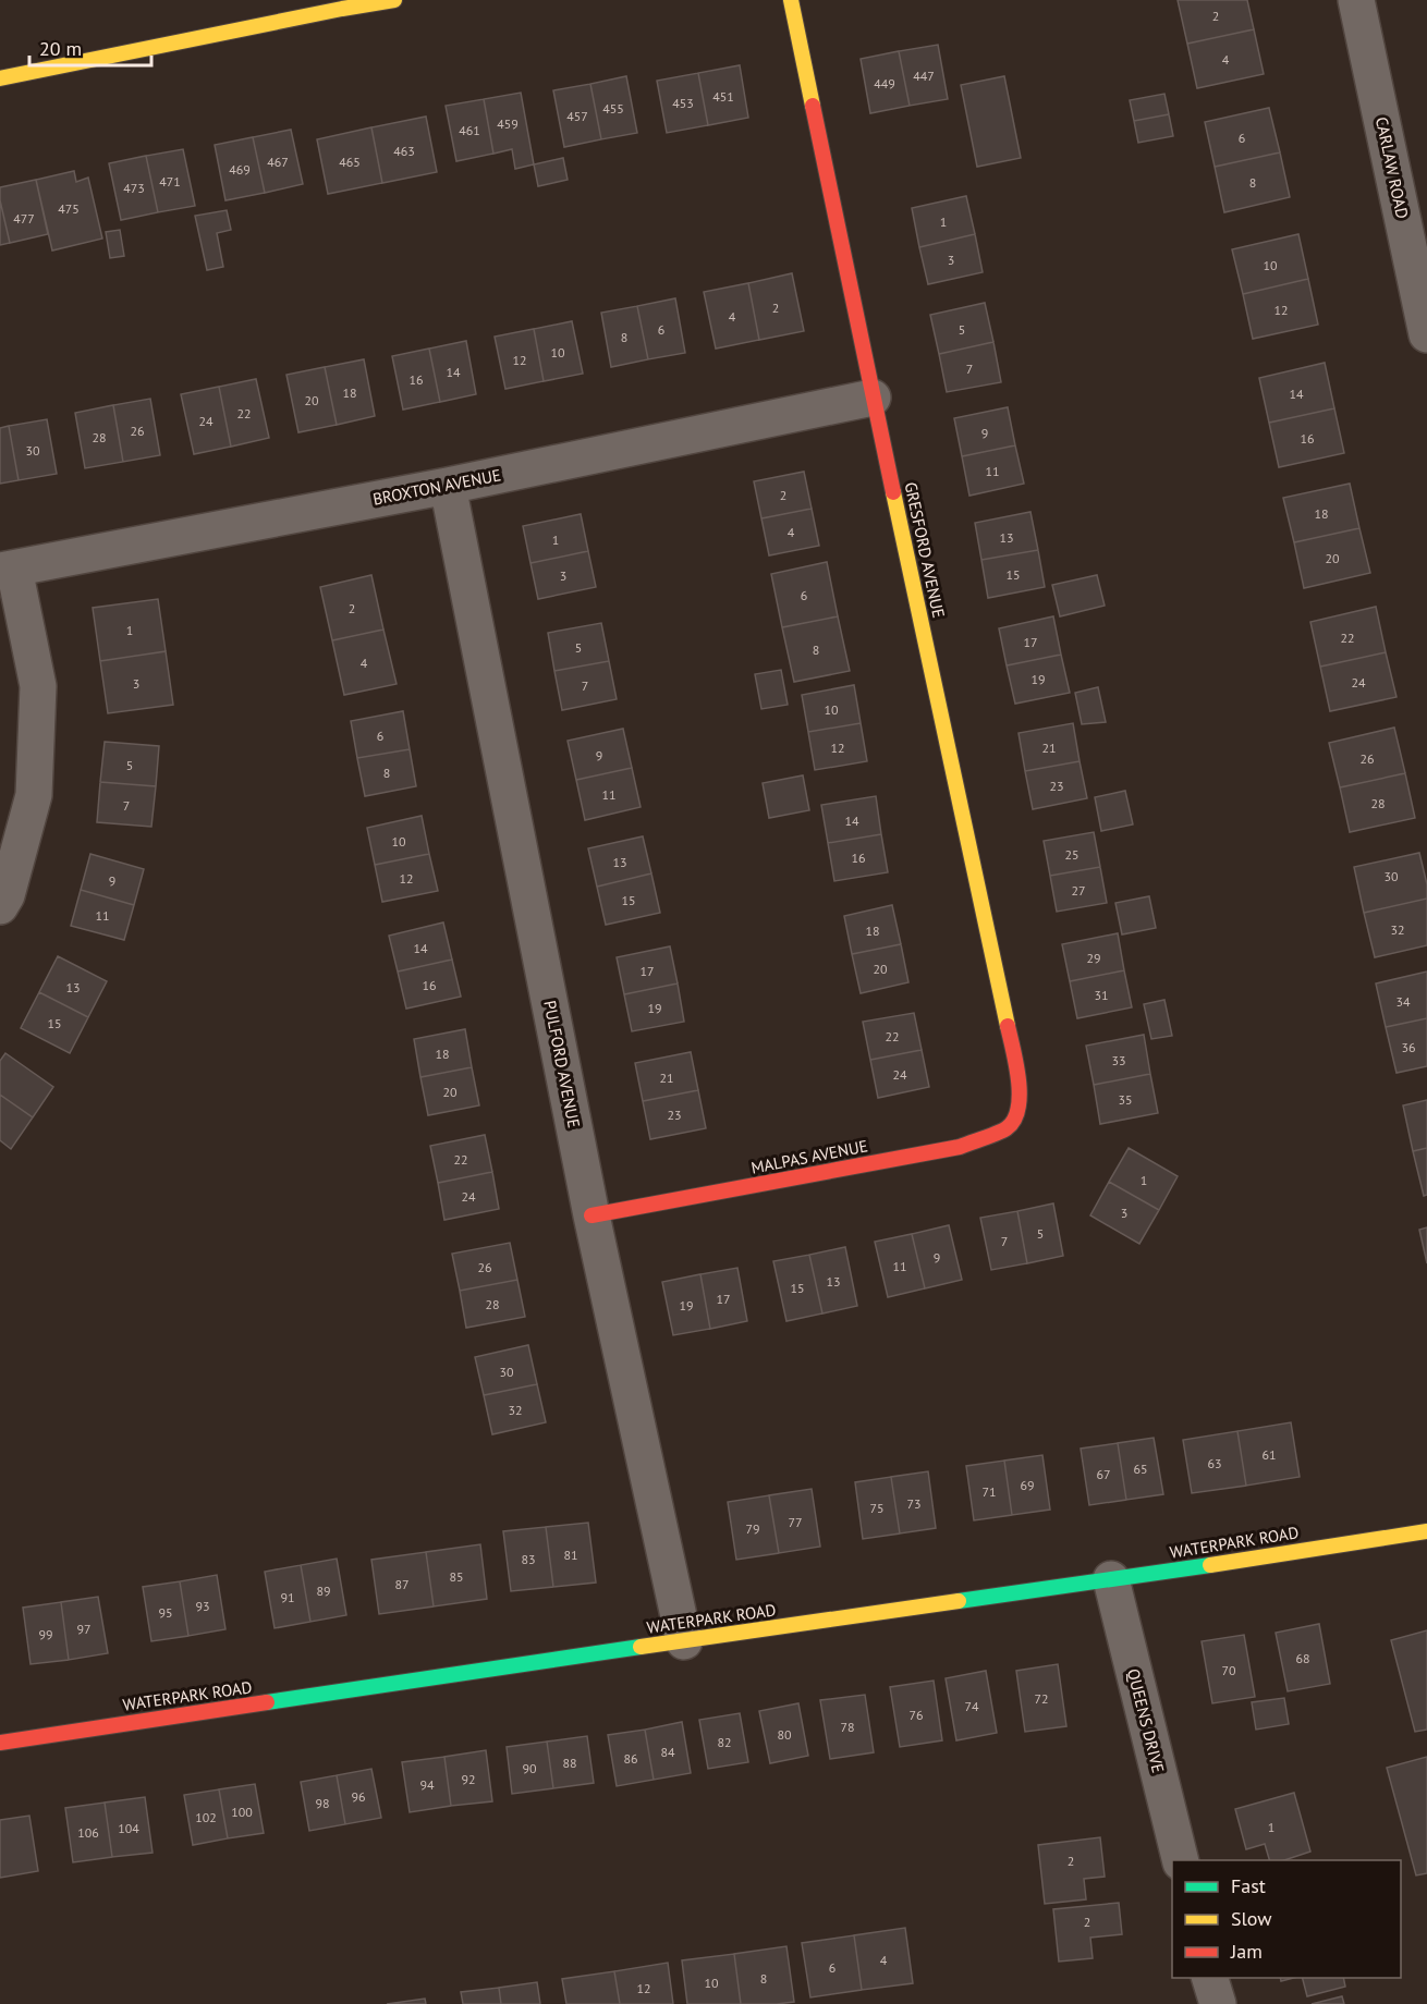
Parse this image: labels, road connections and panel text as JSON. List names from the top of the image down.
{
  "streets": {
    "main road": ["GRESFORD AVENUE", "MALPAS AVENUE", "WATERPARK ROAD"],
    "street": [
      "CARLAW ROAD",
      "BROXTON AVENUE",
      "PULFORD AVENUE",
      "QUEENS DRIVE"
    ]
  },
  "crossings": [
    ["BROXTON AVENUE", "GRESFORD AVENUE"],
    ["BROXTON AVENUE", "PULFORD AVENUE"],
    ["GRESFORD AVENUE", "MALPAS AVENUE"],
    ["PULFORD AVENUE", "MALPAS AVENUE"],
    ["PULFORD AVENUE", "WATERPARK ROAD"],
    ["WATERPARK ROAD", "QUEENS DRIVE"]
  ],
  "house_numbers": [
    "2",
    "4",
    "447",
    "449",
    "451",
    "453",
    "455",
    "457",
    "459",
    "461",
    "6",
    "463",
    "467",
    "465",
    "469",
    "471",
    "8",
    "473",
    "475",
    "477",
    "1",
    "3",
    "10",
    "2",
    "12",
    "4",
    "6",
    "5",
    "8",
    "10",
    "12",
    "7",
    "14",
    "16",
    "18",
    "14",
    "20",
    "22",
    "24",
    "26",
    "9",
    "28",
    "16",
    "30",
    "11",
    "2",
    "18",
    "4",
    "13",
    "1",
    "20",
    "15",
    "3",
    "6",
    "2",
    "1",
    "22",
    "17",
    "5",
    "8",
    "4",
    "19",
    "24",
    "3",
    "7",
    "10",
    "6",
    "12",
    "21",
    "9",
    "26",
    "5",
    "8",
    "23",
    "11",
    "28",
    "7",
    "14",
    "10",
    "25",
    "16",
    "13",
    "30",
    "12",
    "9",
    "27",
    "15",
    "11",
    "32",
    "18",
    "14",
    "29",
    "20",
    "17",
    "16",
    "13",
    "31",
    "34",
    "19",
    "15",
    "22",
    "36",
    "18",
    "33",
    "24",
    "21",
    "20",
    "35",
    "23",
    "22",
    "1",
    "24",
    "3",
    "5",
    "7",
    "9",
    "11",
    "26",
    "13",
    "15",
    "17",
    "28",
    "19",
    "30",
    "32",
    "61",
    "63",
    "65",
    "67",
    "69",
    "71",
    "73",
    "75",
    "77",
    "79",
    "81",
    "83",
    "85",
    "87",
    "89",
    "91",
    "93",
    "95",
    "97",
    "99",
    "68",
    "70",
    "72",
    "74",
    "76",
    "78",
    "80",
    "82",
    "84",
    "86",
    "88",
    "90",
    "92",
    "94",
    "96",
    "98",
    "100",
    "102",
    "1",
    "104",
    "106",
    "2",
    "2",
    "4",
    "6",
    "8",
    "10",
    "12"
  ],
  "legend": ["Fast", "Slow", "Jam"],
  "scale_bar": "20 m"
}
